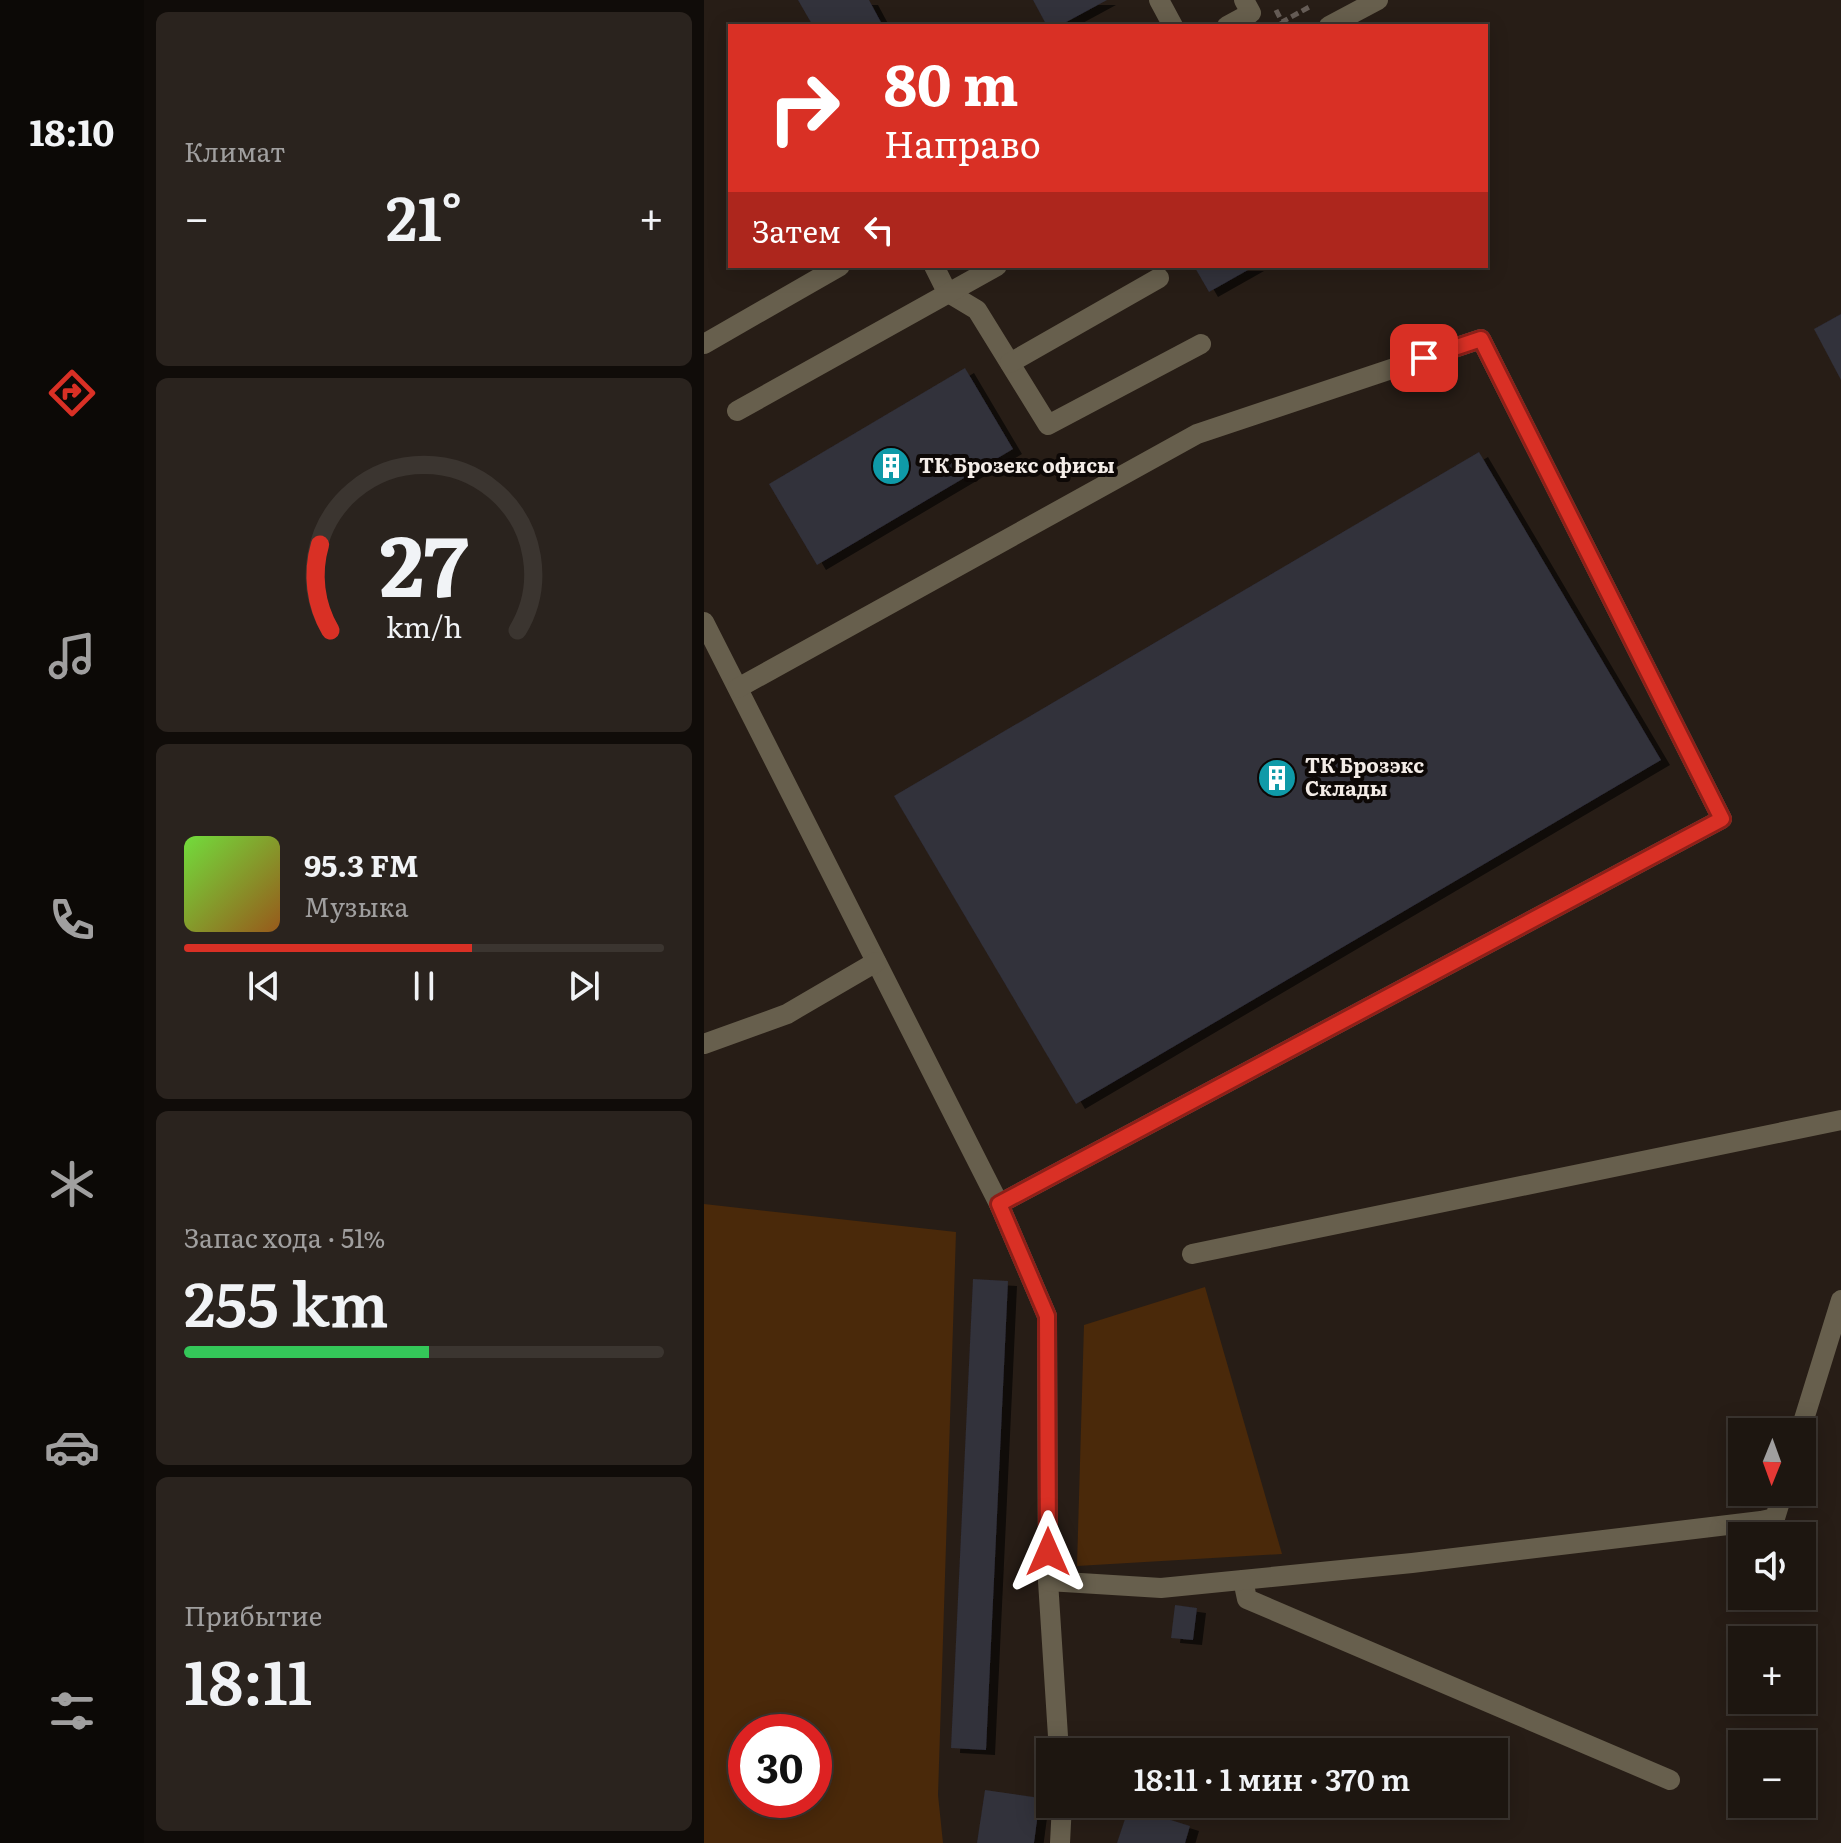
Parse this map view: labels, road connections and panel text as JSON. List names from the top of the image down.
{
  "places": {
    "building": ["ТК Брозекс офисы", "ТК Брозэкс Склады"]
  },
  "north": "bottom",
  "page": {
    "tabs": "18:10",
    "tile": [
      "Климат",
      ["Запас хода · 51%", "255 km"],
      ["Прибытие", "18:11"]
    ],
    "turn": ["80 m", "Направо"],
    "heat": ["−", "21°", "+"],
    "then": "Затем",
    "song": ["95.3 FM", "Музыка"],
    "map_buttons": ["+", "−"],
    "limit": "30",
    "trip": "18:11 · 1 мин · 370 m",
    "gauge": ["27", "km/h"]
  }
}
